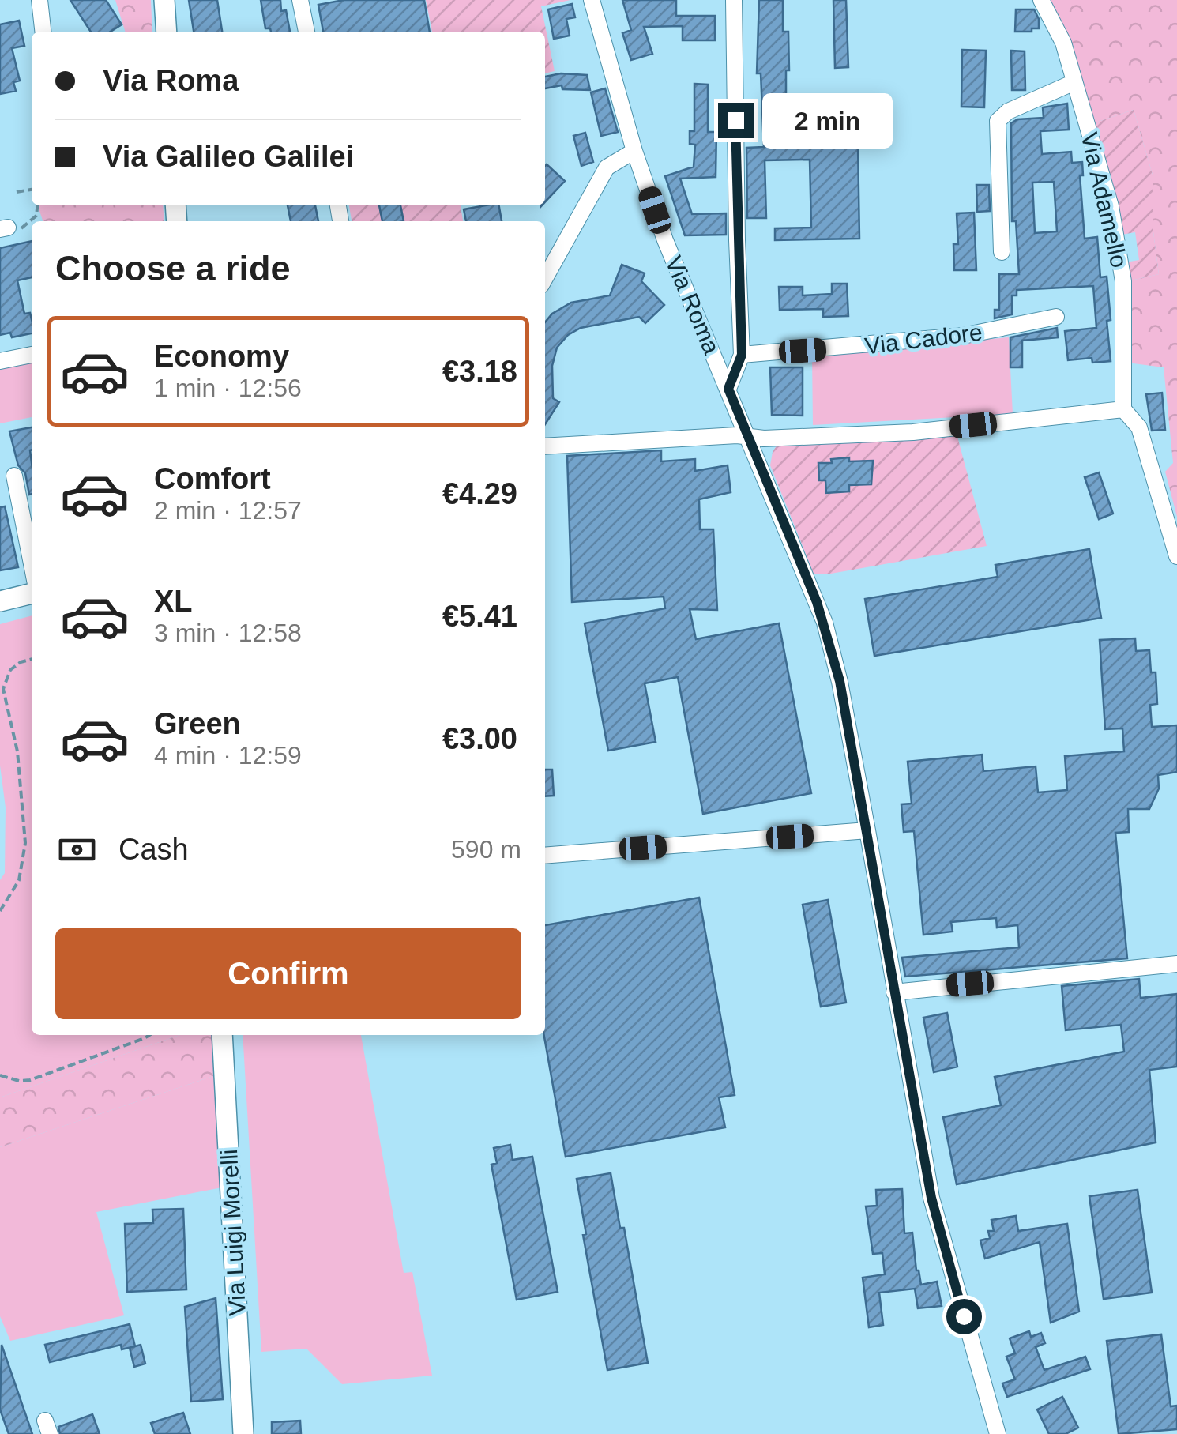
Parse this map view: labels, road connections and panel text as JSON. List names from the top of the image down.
{
  "streets": {
    "street": [
      "Via Adamello",
      "Via Roma",
      "Via Cadore",
      "Via Luigi Morelli"
    ]
  },
  "page": {
    "banner": ["Via Roma", "Via Galileo Galilei"],
    "bubble": "2 min",
    "heading": "Choose a ride",
    "list": [
      {
        "name": "Economy",
        "note": "1 min · 12:56",
        "value": "€3.18"
      },
      {
        "name": "Comfort",
        "note": "2 min · 12:57",
        "value": "€4.29"
      },
      {
        "name": "XL",
        "note": "3 min · 12:58",
        "value": "€5.41"
      },
      {
        "name": "Green",
        "note": "4 min · 12:59",
        "value": "€3.00"
      }
    ],
    "pay": ["Cash", "590 m"],
    "buttons": "Confirm"
  }
}
